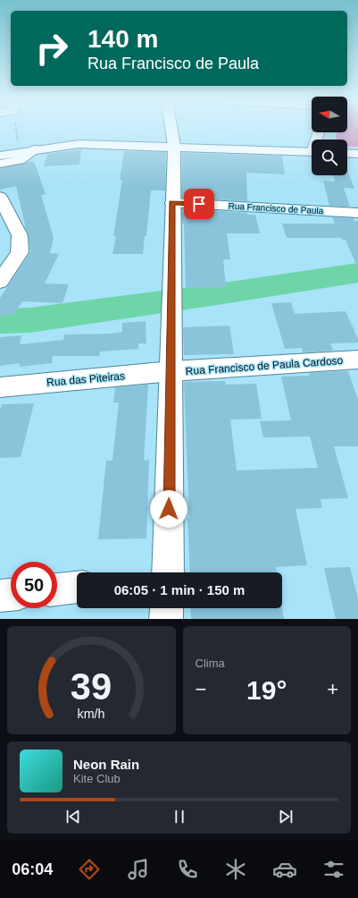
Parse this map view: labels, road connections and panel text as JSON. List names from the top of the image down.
{
  "streets": {
    "street": ["Rua Francisco de Paula", "Rua Francisco de Paula Cardoso", "Rua das Piteiras"]
  },
  "crossings": [
    ["Rua Francisco de Paula Cardoso", "Rua das Piteiras"]
  ],
  "north": "left",
  "page": {
    "turn": ["140 m", "Rua Francisco de Paula"],
    "limit": "50",
    "trip": "06:05 · 1 min · 150 m",
    "tile": "Clima",
    "heat": ["−", "19°", "+"],
    "song": ["Neon Rain", "Kite Club"],
    "tabs": "06:04",
    "gauge": ["39", "km/h"]
  }
}
